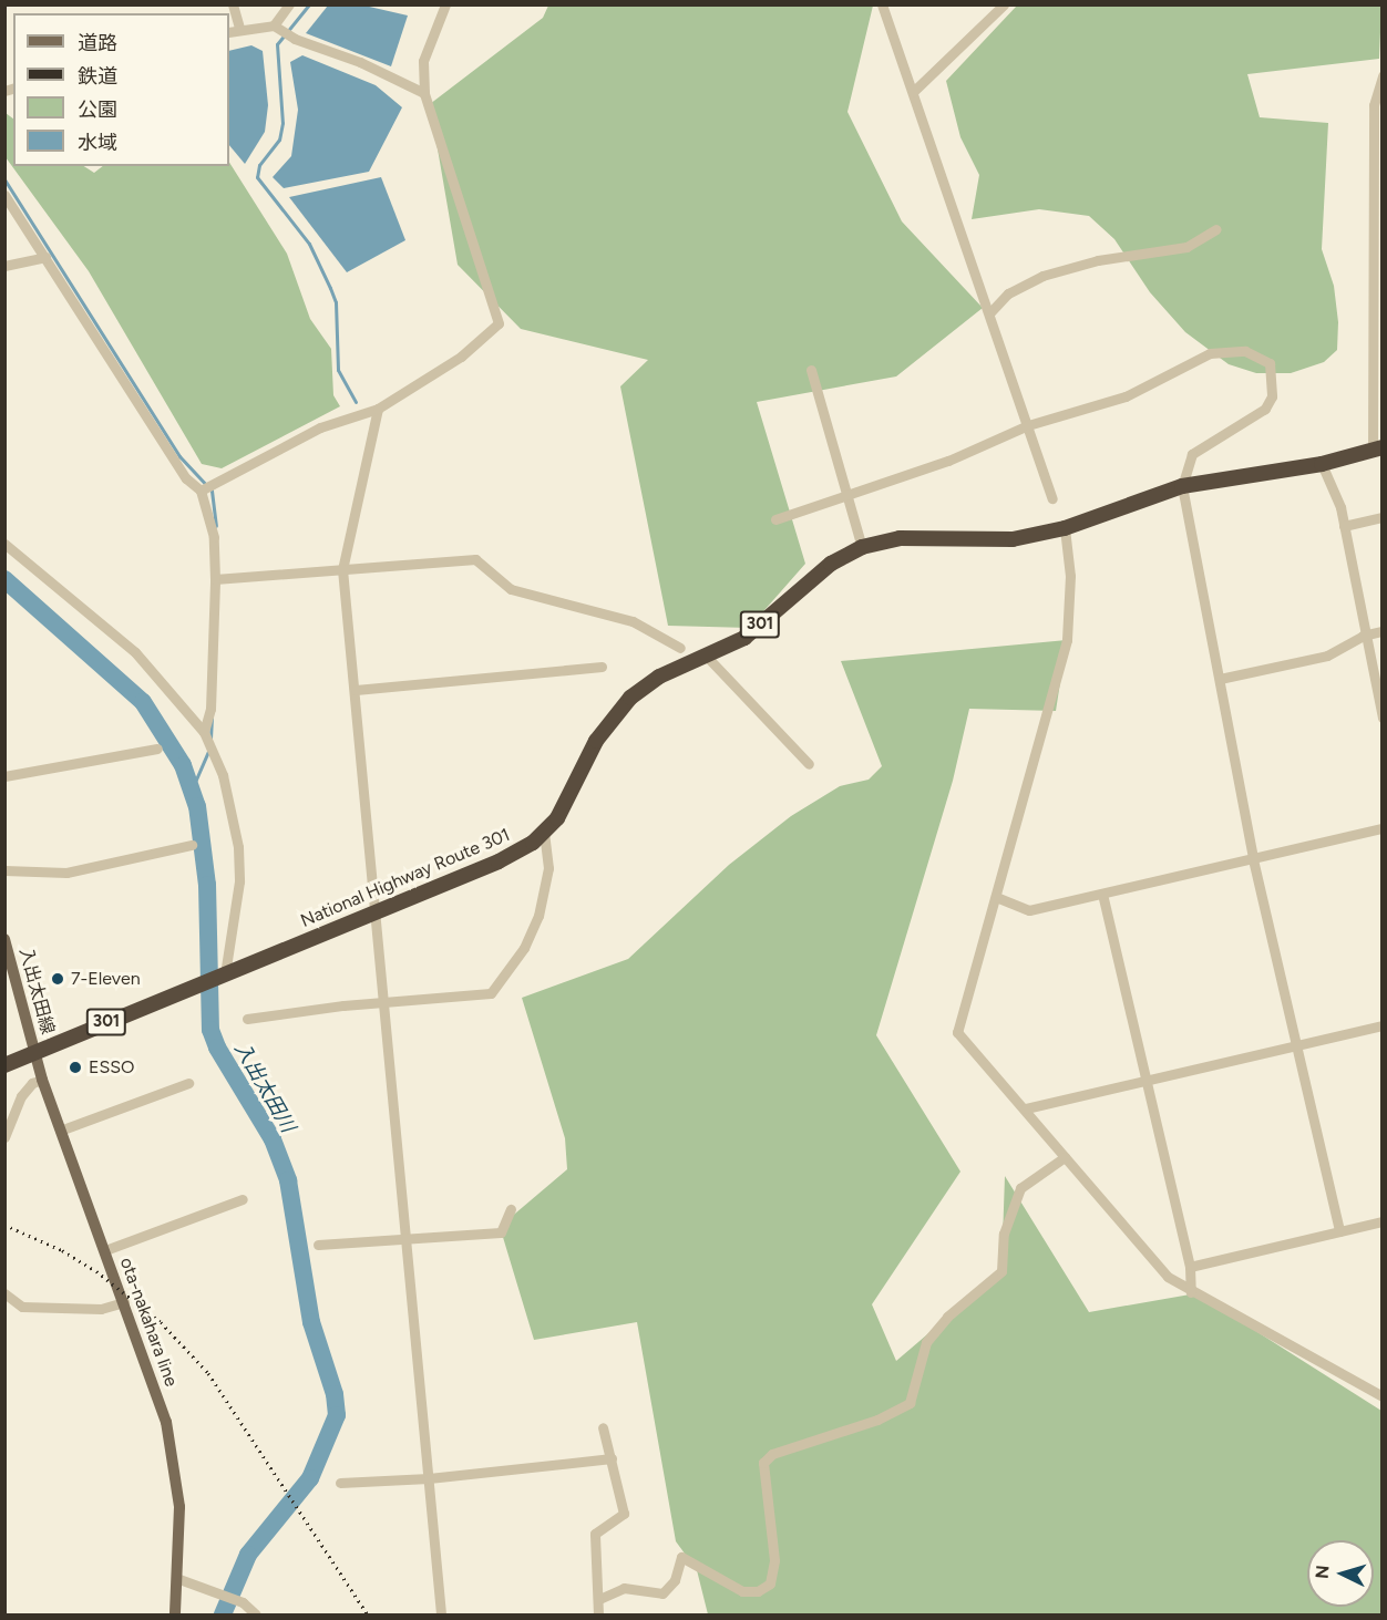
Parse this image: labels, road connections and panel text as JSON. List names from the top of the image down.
{
  "streets": {
    "highway": ["301", "National Highway Route 301"],
    "main road": ["入出太田線", "ota-nakahara line"]
  },
  "crossings": [
    ["National Highway Route 301", "入出太田線"],
    ["National Highway Route 301", "ota-nakahara line"],
    ["入出太田線", "ota-nakahara line"]
  ],
  "water": ["入出太田川"],
  "places": ["7-Eleven", "ESSO"],
  "legend": [
    "道路",
    "鉄道",
    "公園",
    "水域"
  ],
  "north": "left"
}
